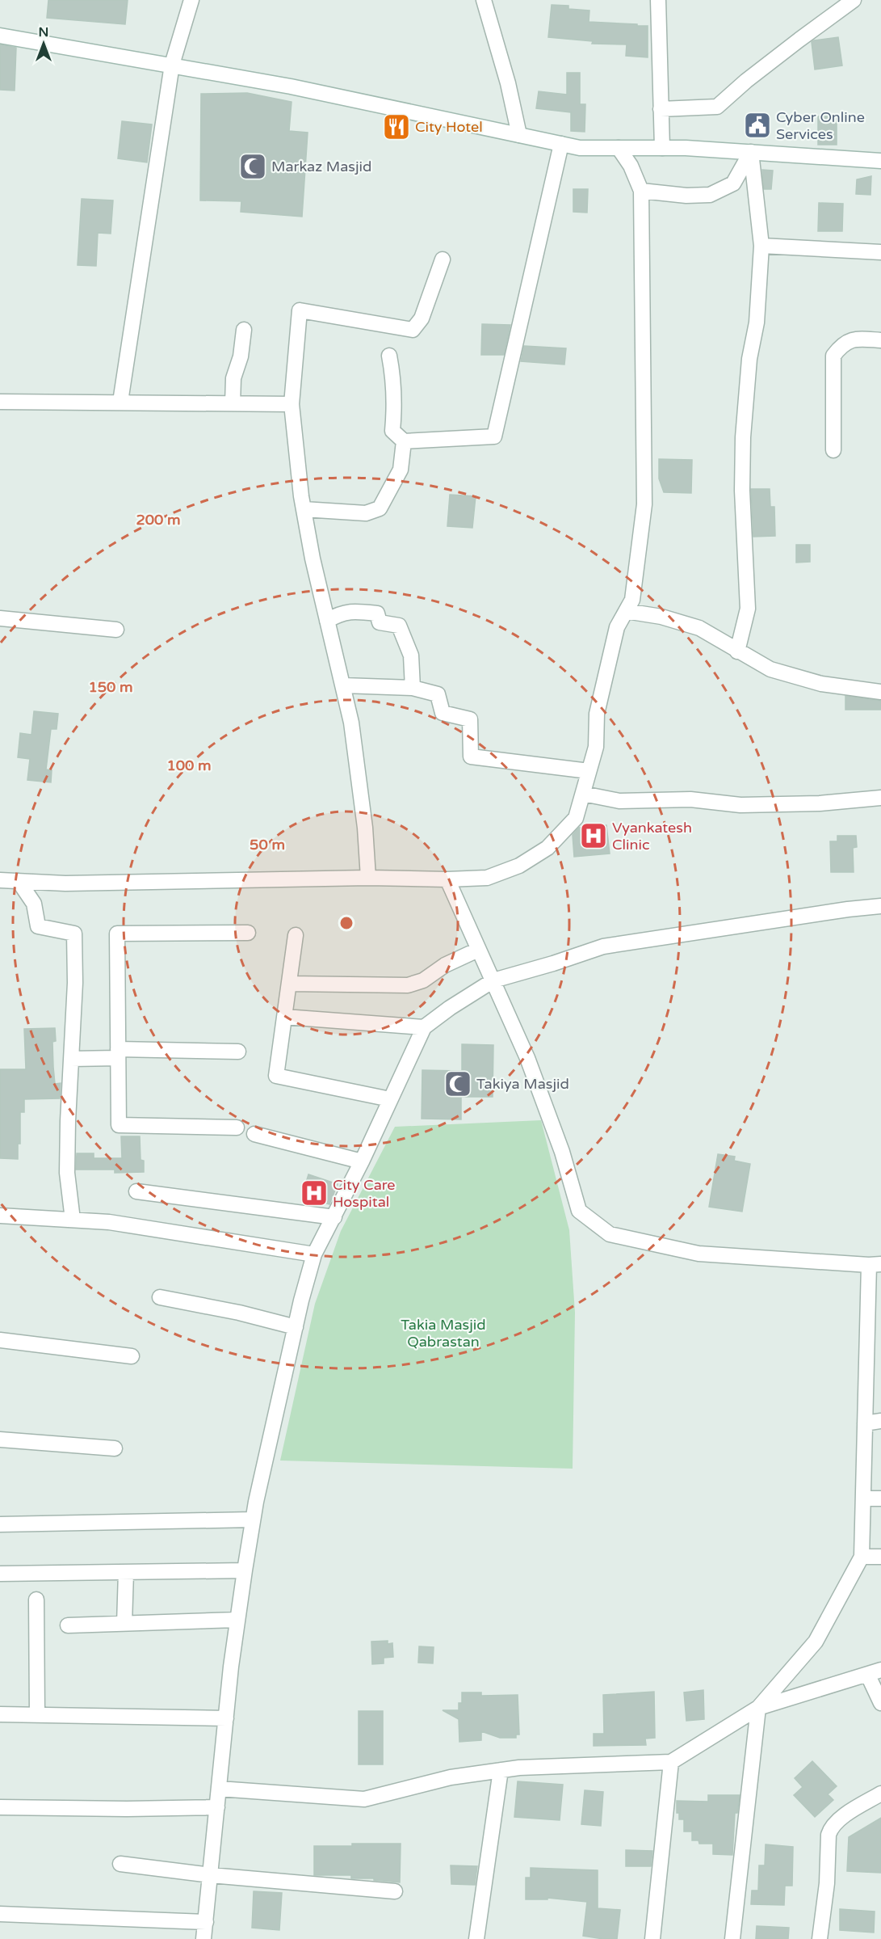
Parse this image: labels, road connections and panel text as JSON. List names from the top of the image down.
{
  "parks": ["Takia Masjid Qabrastan"],
  "places": {
    "public building": ["Cyber Online Services"],
    "restaurant": ["City Hotel"],
    "mosque": ["Markaz Masjid", "Takiya Masjid"],
    "hospital": ["Vyankatesh Clinic", "City Care Hospital"]
  },
  "north": "top",
  "rings": [
    "200 m",
    "150 m",
    "100 m",
    "50 m"
  ]
}
